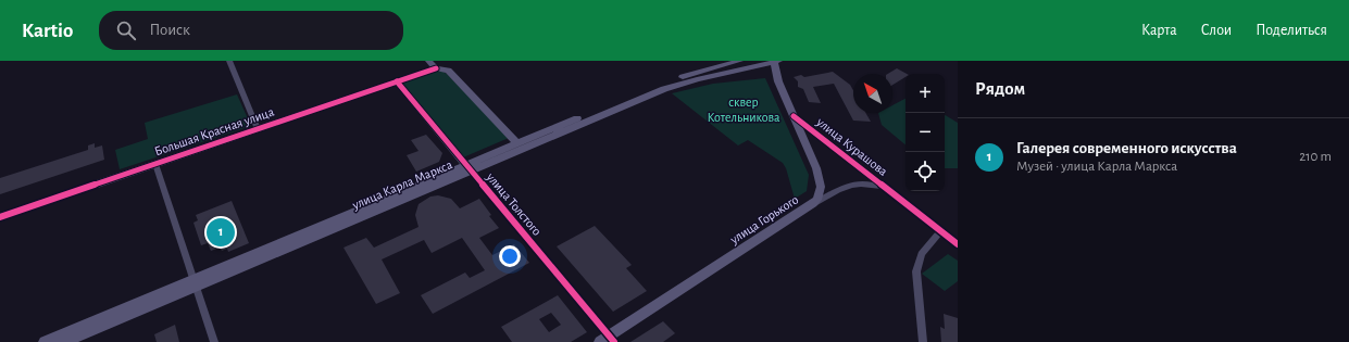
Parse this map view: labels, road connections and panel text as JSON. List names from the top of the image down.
{
  "streets": {
    "main road": [
      "Большая Красная улица",
      "улица Карла Маркса",
      "улица Толстого",
      "улица Горького"
    ],
    "street": ["улица Курашова"]
  },
  "crossings": [
    ["Большая Красная улица", "улица Толстого"],
    ["улица Курашова", "улица Горького"],
    ["улица Карла Маркса", "улица Толстого"],
    ["улица Карла Маркса", "улица Горького"],
    ["улица Толстого", "улица Горького"]
  ],
  "parks": ["сквер Котельникова"],
  "north": "top left",
  "page": {
    "header": "Kartio",
    "search": "Поиск",
    "nav": ["Карта", "Слои", "Поделиться"],
    "heading": "Рядом",
    "map_buttons": ["+", "−"],
    "list": [
      {
        "mark": "1",
        "name": "Галерея современного искусства",
        "note": "Музей · улица Карла Маркса",
        "value": "210 m"
      }
    ],
    "pins": "1"
  }
}
